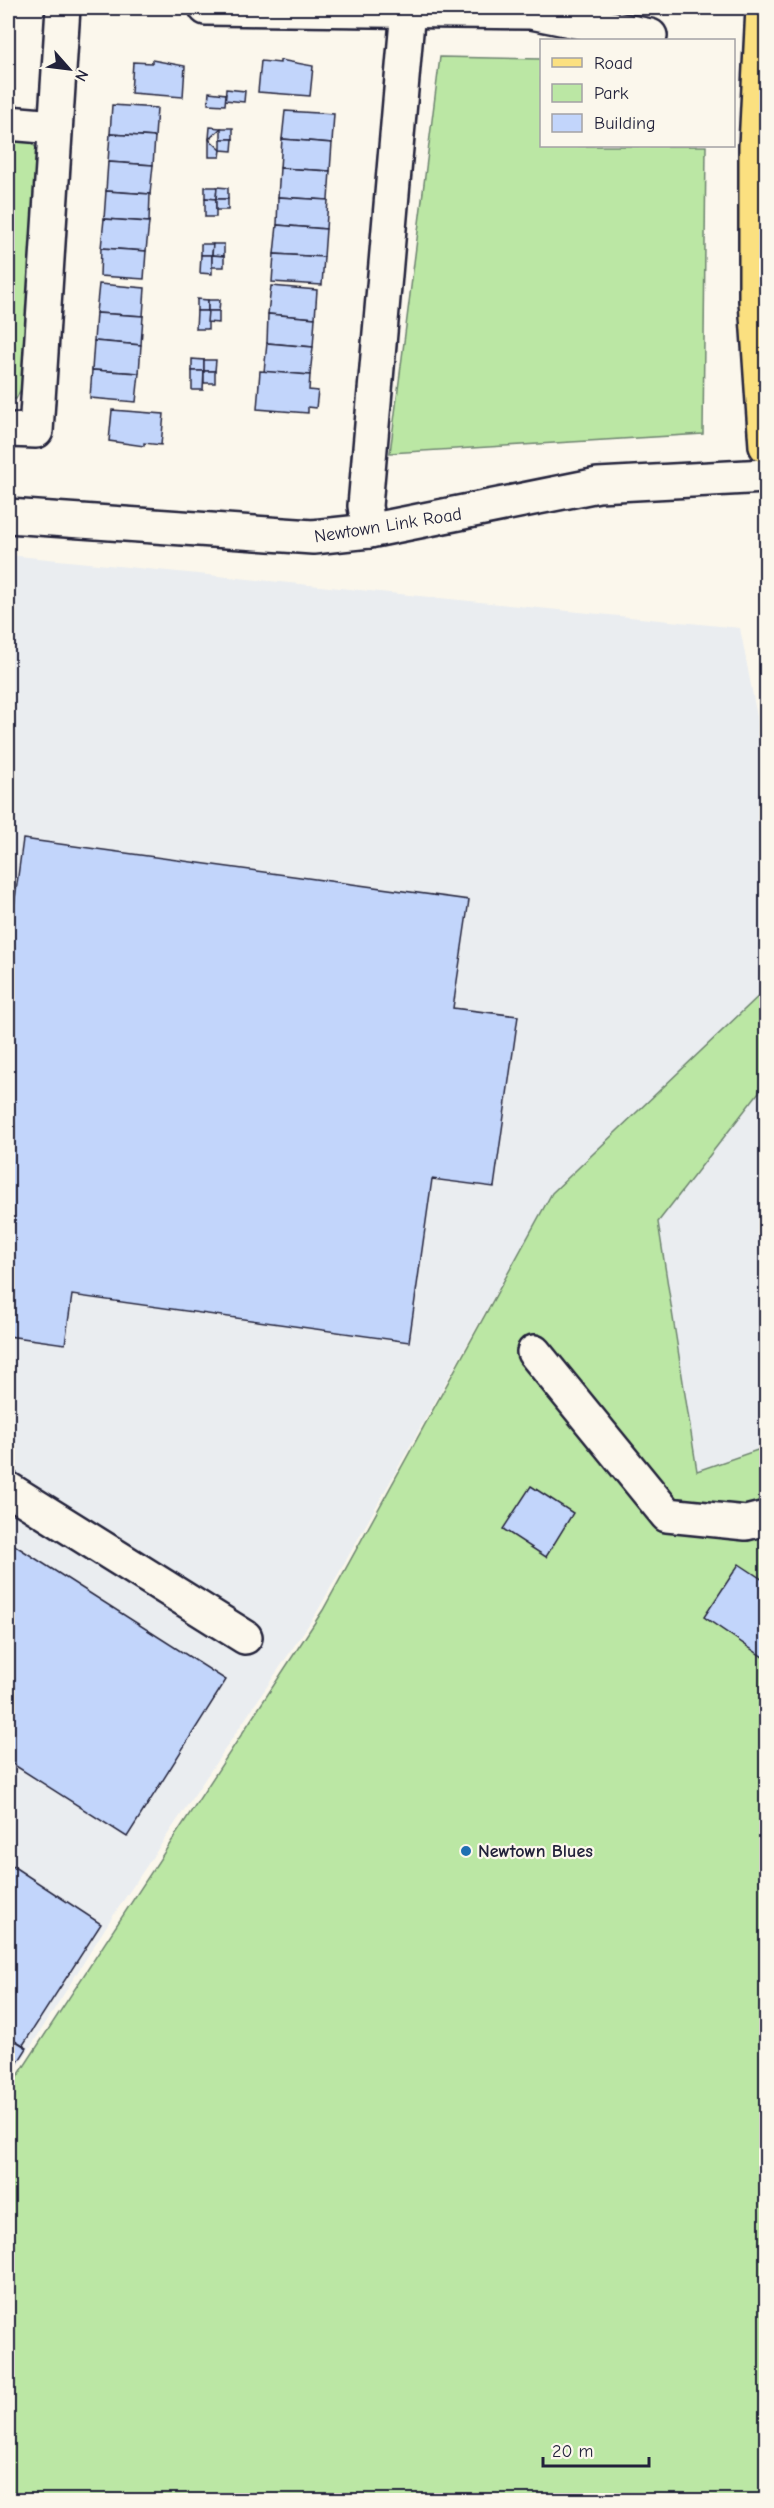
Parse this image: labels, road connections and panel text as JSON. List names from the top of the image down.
{
  "streets": {
    "street": ["Newtown Link Road"]
  },
  "places": ["Newtown Blues"],
  "legend": ["Road", "Park", "Building"],
  "scale_bar": "20 m",
  "north": "bottom right"
}
